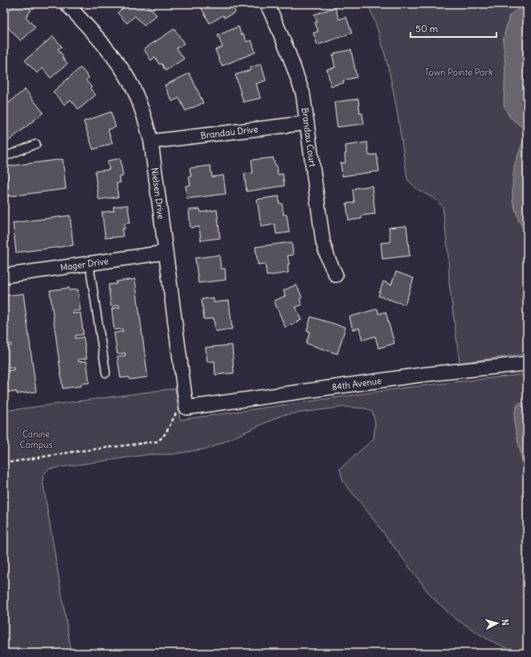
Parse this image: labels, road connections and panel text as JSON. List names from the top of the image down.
{
  "streets": {
    "street": [
      "Brandau Drive",
      "Brandau Court",
      "Nielsen Drive",
      "Mager Drive",
      "84th Avenue"
    ]
  },
  "crossings": [
    ["Brandau Drive", "Brandau Court"],
    ["Brandau Drive", "Nielsen Drive"],
    ["Nielsen Drive", "Mager Drive"],
    ["Nielsen Drive", "84th Avenue"]
  ],
  "parks": ["Town Pointe Park", "Canine Campus"],
  "scale_bar": "50 m",
  "north": "right"
}
